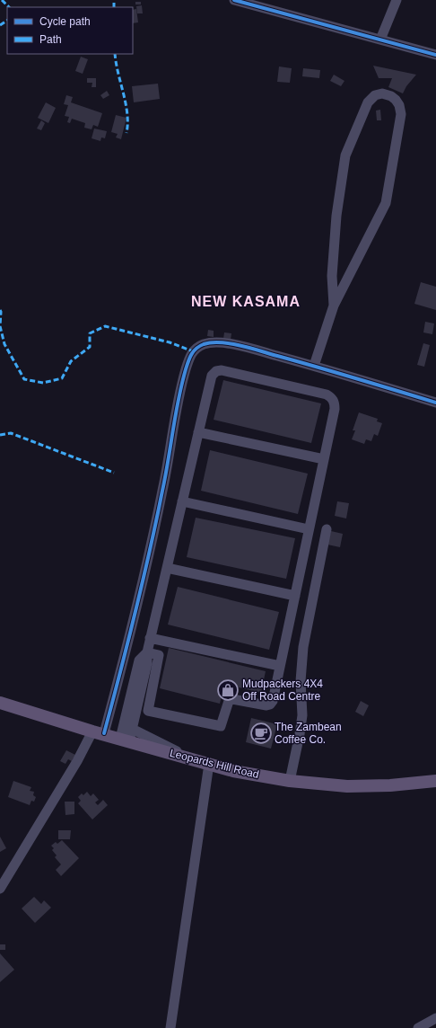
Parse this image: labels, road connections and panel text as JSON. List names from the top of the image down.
{
  "streets": {
    "main road": ["Leopards Hill Road"]
  },
  "districts": ["NEW KASAMA"],
  "places": {
    "shop": ["Mudpackers 4X4 Off Road Centre"],
    "cafe": ["The Zambean Coffee Co."]
  },
  "legend": ["Cycle path", "Path"]
}
